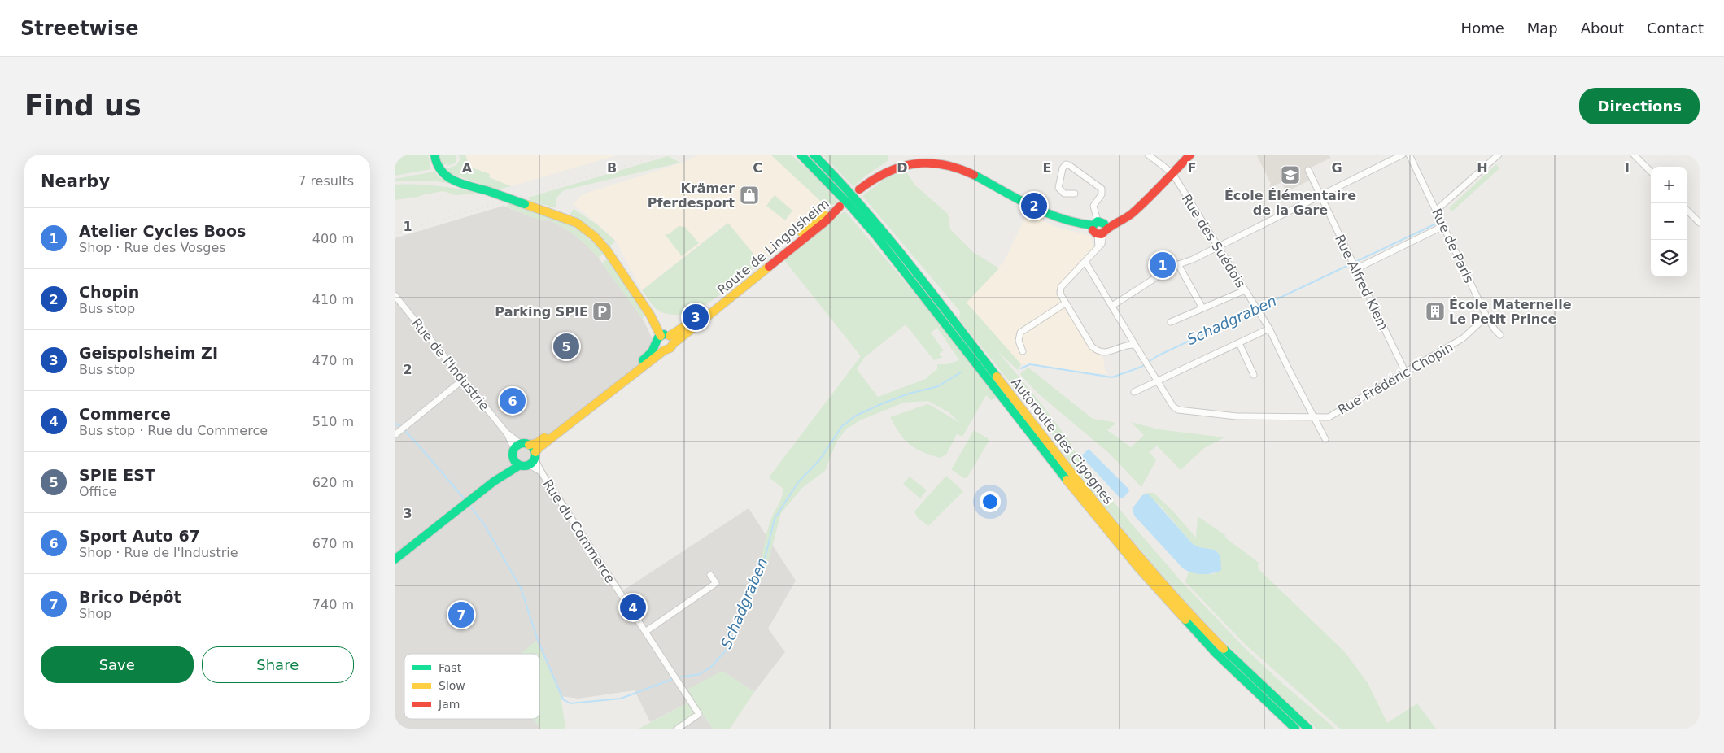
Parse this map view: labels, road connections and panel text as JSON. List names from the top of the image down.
{
  "streets": {
    "main road": ["Route de Lingolsheim", "Autoroute des Cigognes"],
    "street": [
      "Rue des Suédois",
      "Rue de Paris",
      "Rue Alfred Klem",
      "Rue de l'Industrie",
      "Rue Frédéric Chopin",
      "Rue du Commerce"
    ]
  },
  "crossings": [
    ["Rue des Suédois", "Rue Frédéric Chopin"],
    ["Rue de Paris", "Rue Frédéric Chopin"],
    ["Rue Alfred Klem", "Rue Frédéric Chopin"]
  ],
  "water": ["Schadgraben"],
  "places": {
    "school or university": ["École Élémentaire de la Gare"],
    "shop": ["Krämer Pferdesport"],
    "parking": ["Parking SPIE"],
    "building": ["École Maternelle Le Petit Prince"]
  },
  "legend": ["Fast", "Slow", "Jam"],
  "page": {
    "header": "Streetwise",
    "nav": [
      "Home",
      "Map",
      "About",
      "Contact"
    ],
    "buttons": [
      "Directions",
      ["Save", "Share"]
    ],
    "title": "Find us",
    "heading": ["Nearby", "7 results"],
    "map_buttons": ["+", "−"],
    "pins": [
      "2",
      "1",
      "3",
      "5",
      "6",
      "4",
      "7"
    ],
    "list": [
      {
        "mark": "1",
        "name": "Atelier Cycles Boos",
        "note": "Shop · Rue des Vosges",
        "value": "400 m"
      },
      {
        "mark": "2",
        "name": "Chopin",
        "note": "Bus stop",
        "value": "410 m"
      },
      {
        "mark": "3",
        "name": "Geispolsheim ZI",
        "note": "Bus stop",
        "value": "470 m"
      },
      {
        "mark": "4",
        "name": "Commerce",
        "note": "Bus stop · Rue du Commerce",
        "value": "510 m"
      },
      {
        "mark": "5",
        "name": "SPIE EST",
        "note": "Office",
        "value": "620 m"
      },
      {
        "mark": "6",
        "name": "Sport Auto 67",
        "note": "Shop · Rue de l'Industrie",
        "value": "670 m"
      },
      {
        "mark": "7",
        "name": "Brico Dépôt",
        "note": "Shop",
        "value": "740 m"
      }
    ]
  },
  "grid": {
    "columns": [
      "A",
      "B",
      "C",
      "D",
      "E",
      "F",
      "G",
      "H",
      "I"
    ],
    "rows": ["1", "2", "3"]
  }
}
